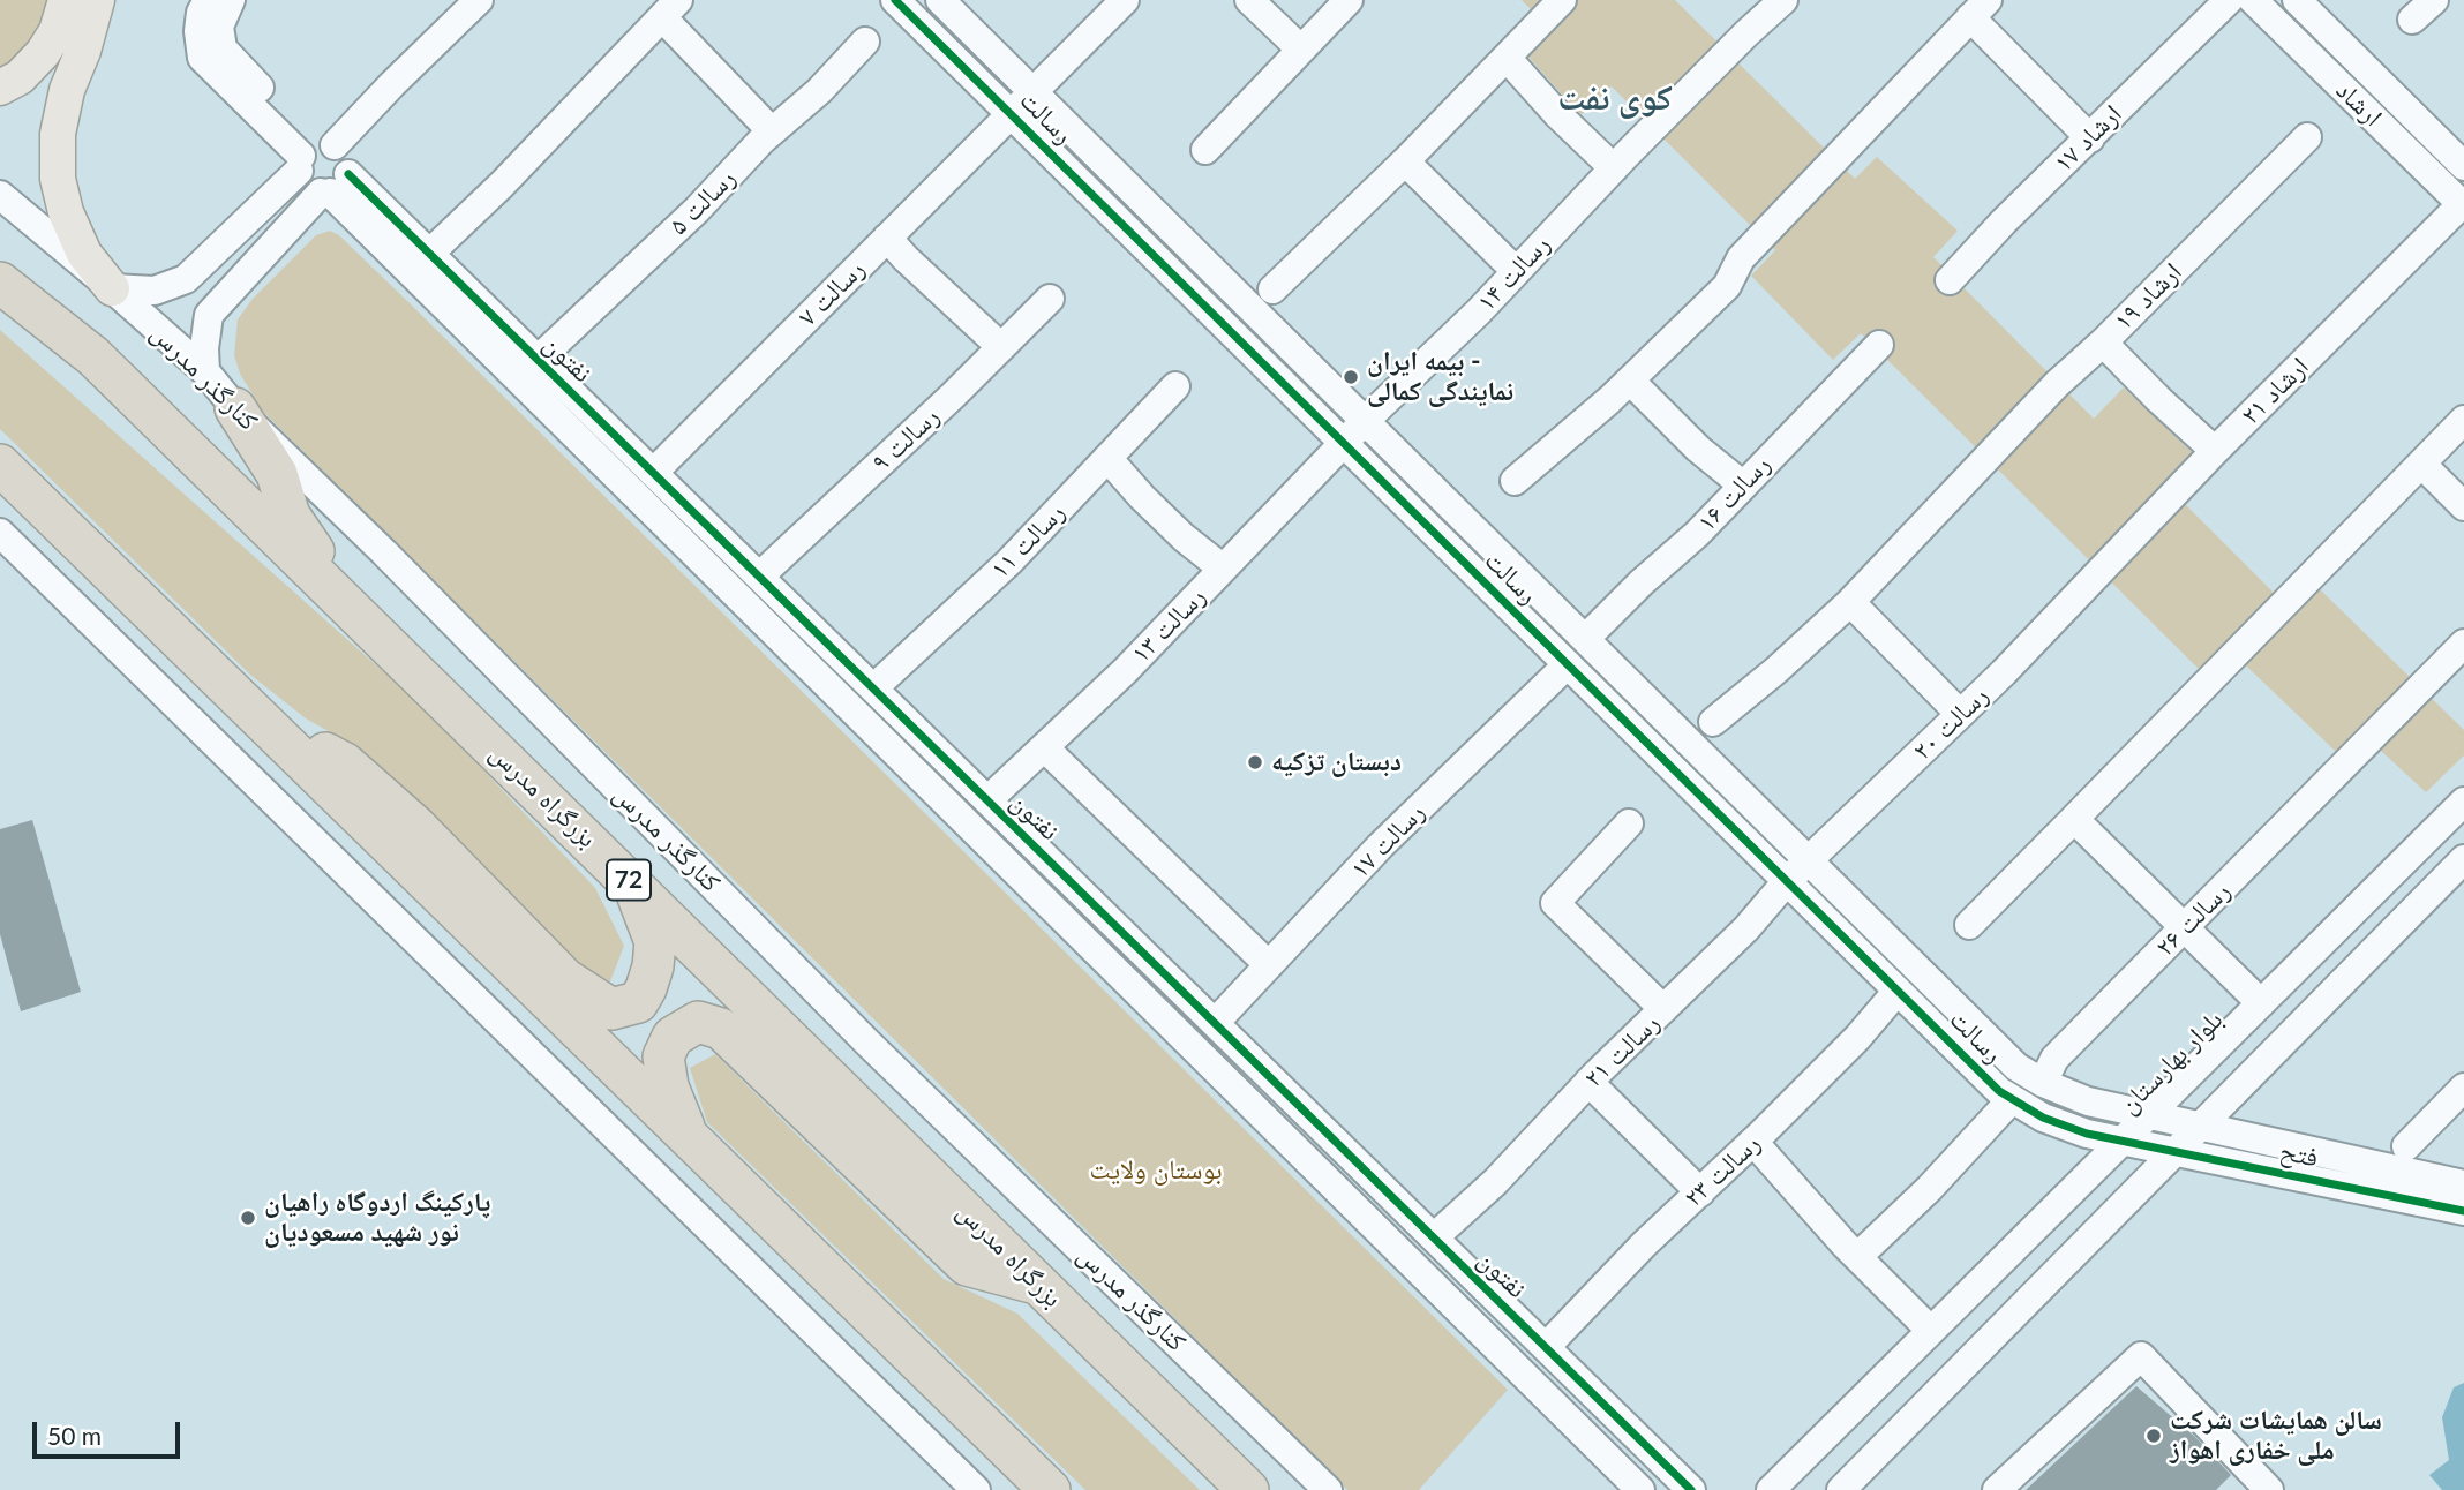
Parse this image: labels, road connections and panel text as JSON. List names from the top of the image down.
{
  "streets": {
    "highway": ["بزرگراه مدرس", "72"],
    "street": [
      "ارشاد",
      "رسالت",
      "ارشاد ۱۷",
      "رسالت ۵",
      "رسالت ۱۴",
      "رسالت ۷",
      "ارشاد ۱۹",
      "نفتون",
      "کنارگذر مدرس",
      "ارشاد ۲۱",
      "رسالت ۹",
      "رسالت ۱۶",
      "رسالت ۱۱",
      "رسالت ۱۳",
      "رسالت ٢٠",
      "رسالت ۱۷",
      "رسالت ۲۶",
      "رسالت ۲۱",
      "بلوار بهارستان",
      "فتح",
      "رسالت ۲۳"
    ]
  },
  "crossings": [
    ["ارشاد", "ارشاد ۲۱"],
    ["رسالت", "رسالت ۱۴"],
    ["رسالت", "رسالت ۷"],
    ["رسالت", "رسالت ۱۶"],
    ["رسالت", "رسالت ۱۳"],
    ["رسالت", "رسالت ٢٠"],
    ["رسالت", "رسالت ۱۷"],
    ["رسالت", "رسالت ۲۶"],
    ["رسالت", "رسالت ۲۱"],
    ["رسالت", "بلوار بهارستان"],
    ["رسالت", "فتح"],
    ["رسالت", "رسالت ۲۳"],
    ["رسالت ۵", "نفتون"],
    ["رسالت ۱۴", "رسالت ۱۳"],
    ["رسالت ۷", "نفتون"],
    ["نفتون", "رسالت ۹"],
    ["نفتون", "رسالت ۱۱"],
    ["نفتون", "رسالت ۱۳"],
    ["نفتون", "رسالت ۱۷"],
    ["نفتون", "رسالت ۲۱"],
    ["نفتون", "رسالت ۲۳"],
    ["ارشاد ۲۱", "رسالت ٢٠"],
    ["رسالت ٢٠", "رسالت ۲۱"],
    ["بلوار بهارستان", "فتح"]
  ],
  "districts": ["کوی نفت"],
  "parks": ["بوستان ولایت"],
  "places": [
    "بیمه ایران - نمایندگى کمالى",
    "دبستان تزکیه",
    "پارکینگ اردوگاه راهیان نور شهید مسعودیان",
    "سالن همایشات شرکت ملی خفاری اهواز"
  ],
  "scale_bar": "50 m"
}
